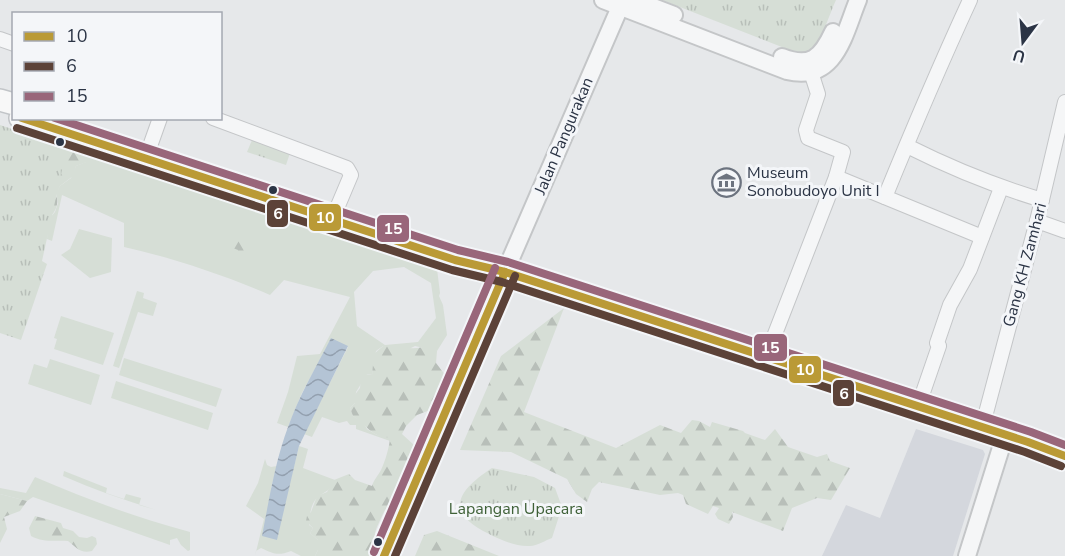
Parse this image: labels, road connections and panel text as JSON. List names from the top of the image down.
{
  "streets": {
    "street": ["Jalan Pangurakan", "Gang KH Zamhari"]
  },
  "parks": ["Lapangan Upacara"],
  "places": {
    "museum": ["Museum Sonobudoyo Unit I"]
  },
  "lines": ["transit line 10", "transit line 15", "transit line 6"],
  "legend": ["10", "6", "15"],
  "north": "bottom"
}
